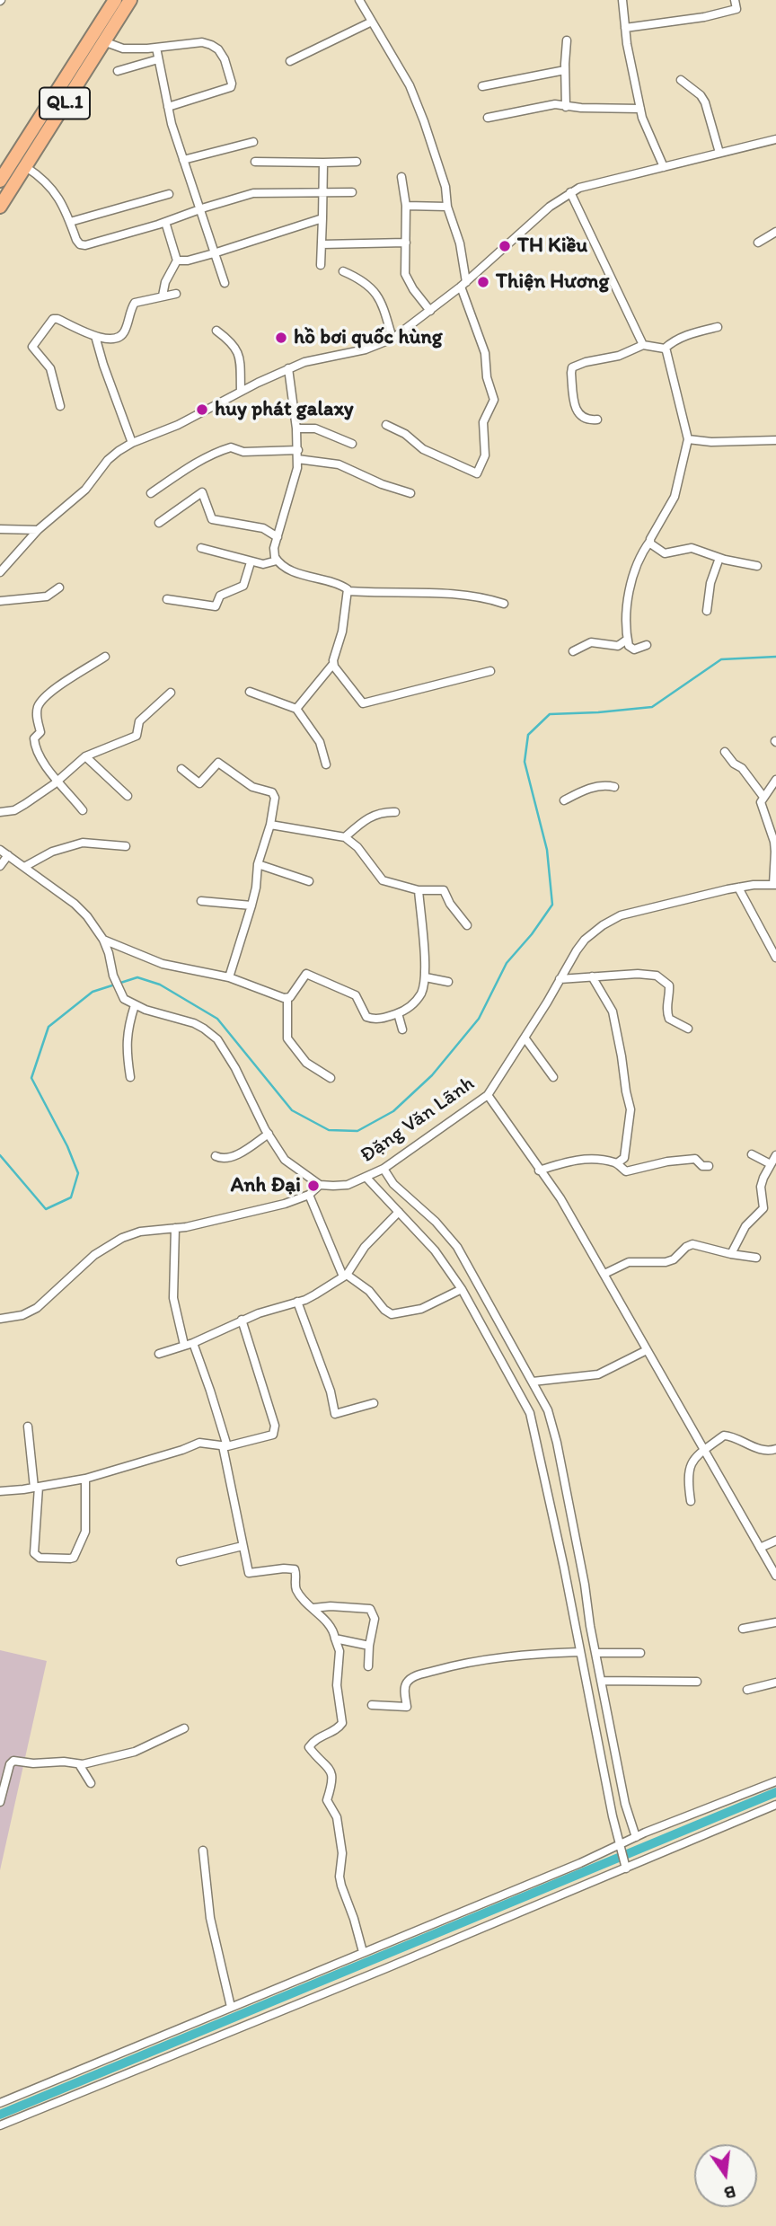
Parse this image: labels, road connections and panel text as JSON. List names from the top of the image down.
{
  "streets": {
    "highway": ["QL.1"],
    "street": ["Đặng Văn Lãnh"]
  },
  "places": [
    "TH Kiều",
    "Thiện Hương",
    "hồ bơi quốc hùng",
    "huy phát galaxy",
    "Anh Đại"
  ],
  "north": "bottom"
}
